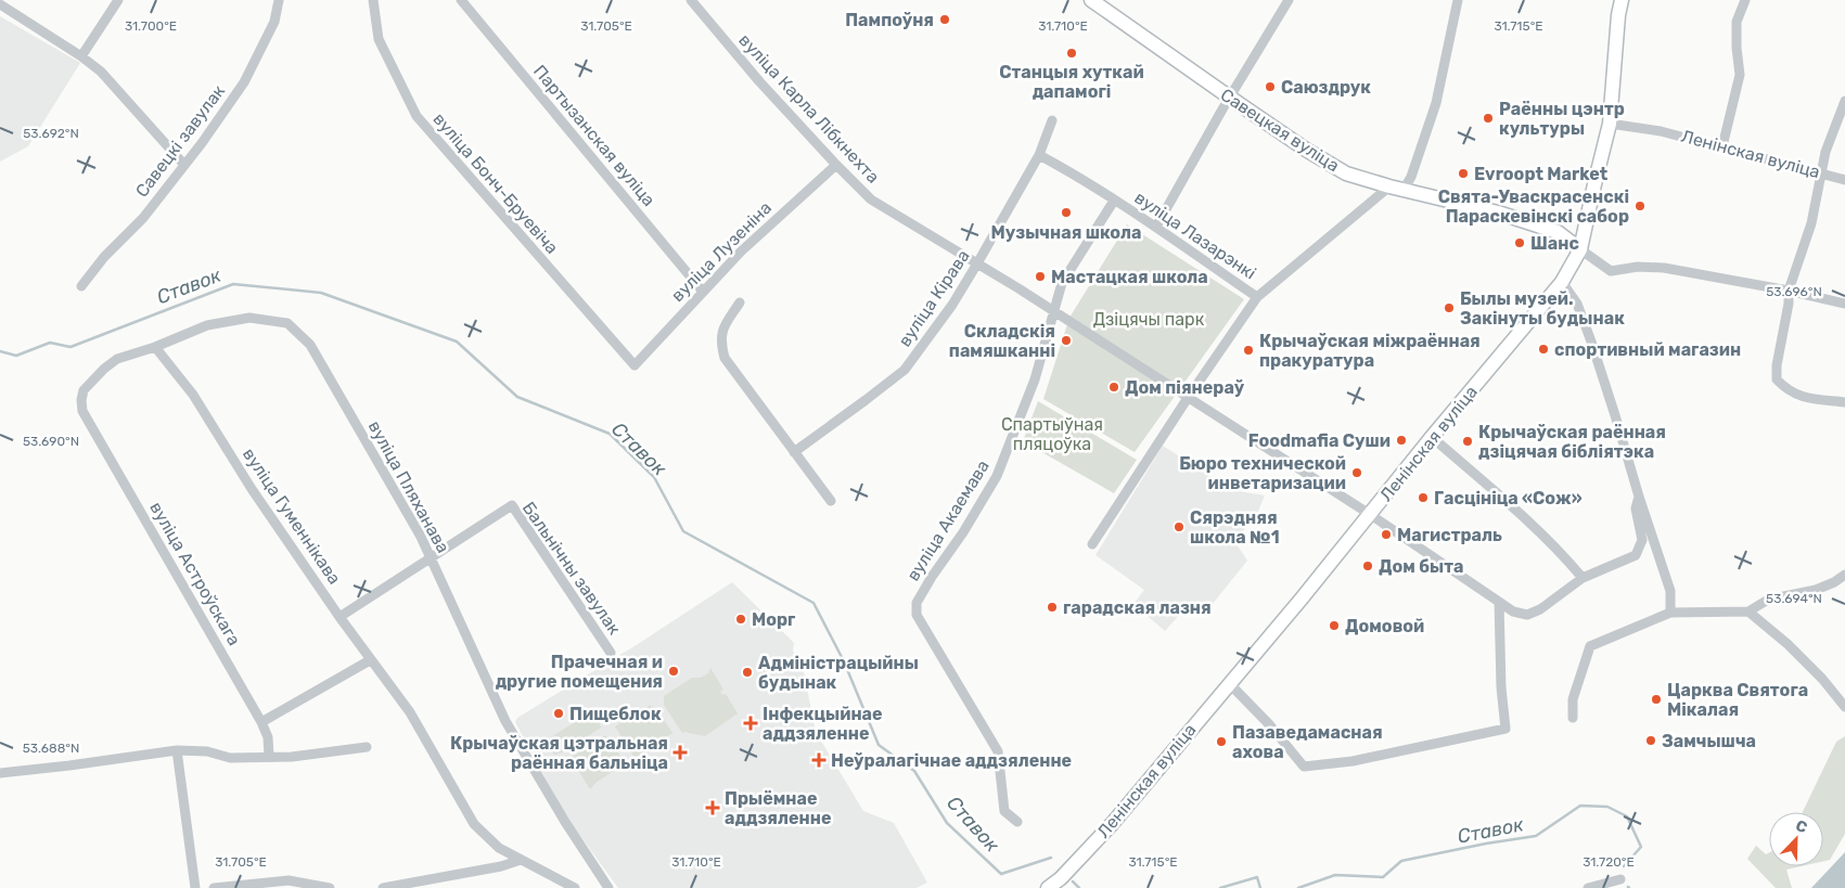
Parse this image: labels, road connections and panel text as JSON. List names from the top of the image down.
{
  "streets": {
    "main road": ["Савецкая вуліца", "Ленінская вуліца"],
    "street": [
      "вуліца Карла Лібкнехта",
      "Партызанская вуліца",
      "Савецкі завулак",
      "вуліца Бонч-Бруевіча",
      "вуліца Лазарэнкі",
      "вуліца Лузеніна",
      "вуліца Кірава",
      "вуліца Пляханава",
      "вуліца Гуменнікава",
      "вуліца Акаемава",
      "Бальнічны завулак",
      "вуліца Астроўскага"
    ]
  },
  "crossings": [
    ["вуліца Карла Лібкнехта", "Ленінская вуліца"],
    ["вуліца Карла Лібкнехта", "вуліца Лузеніна"],
    ["вуліца Карла Лібкнехта", "вуліца Кірава"],
    ["вуліца Карла Лібкнехта", "вуліца Акаемава"],
    ["Савецкая вуліца", "Ленінская вуліца"],
    ["Партызанская вуліца", "вуліца Лузеніна"],
    ["вуліца Бонч-Бруевіча", "вуліца Лузеніна"],
    ["вуліца Лазарэнкі", "вуліца Кірава"],
    ["вуліца Лазарэнкі", "вуліца Акаемава"],
    ["вуліца Пляханава", "вуліца Гуменнікава"],
    ["вуліца Пляханава", "Бальнічны завулак"],
    ["вуліца Пляханава", "вуліца Астроўскага"],
    ["вуліца Гуменнікава", "Бальнічны завулак"]
  ],
  "water": ["Ставок"],
  "parks": ["Дзіцячы парк", "Спартыўная пляцоўка"],
  "places": {
    "other": [
      "Пампоўня",
      "Станцыя хуткай дапамогі",
      "Саюздрук",
      "Раённы цэнтр культуры",
      "Evroopt Market",
      "Свята-Уваскрасенскі Параскевінскі сабор",
      "Музычная школа",
      "Шанс",
      "Мастацкая школа",
      "Былы музей. Закінуты будынак",
      "Складскія памяшканні",
      "спортивный магазин",
      "Крычаўская міжраённая пракуратура",
      "Дом піянераў",
      "Foodmafia Суши",
      "Крычаўская раённая дзіцячая бібліятэка",
      "Бюро технической инветаризации",
      "Гасцініца «Сож»",
      "Сярэдняя школа №1",
      "Магистраль",
      "Дом быта",
      "гарадская лазня",
      "Морг",
      "Домовой",
      "Прачечная и другие помещения",
      "Адміністрацыйны будынак",
      "Царква Святога Мікалая",
      "Пищеблок",
      "Замчышча",
      "Пазаведамасная ахова"
    ],
    "health": [
      "Інфекцыйнае аддзяленне",
      "Крычаўская цэтральная раённая бальніца",
      "Неўралагічнае аддзяленне",
      "Прыёмнае аддзяленне"
    ]
  },
  "north": "top right",
  "coordinates": [
    "31.700°E",
    "31.705°E",
    "31.710°E",
    "31.715°E",
    "53.692°N",
    "53.696°N",
    "53.690°N",
    "53.694°N",
    "53.688°N",
    "31.720°E"
  ]
}
